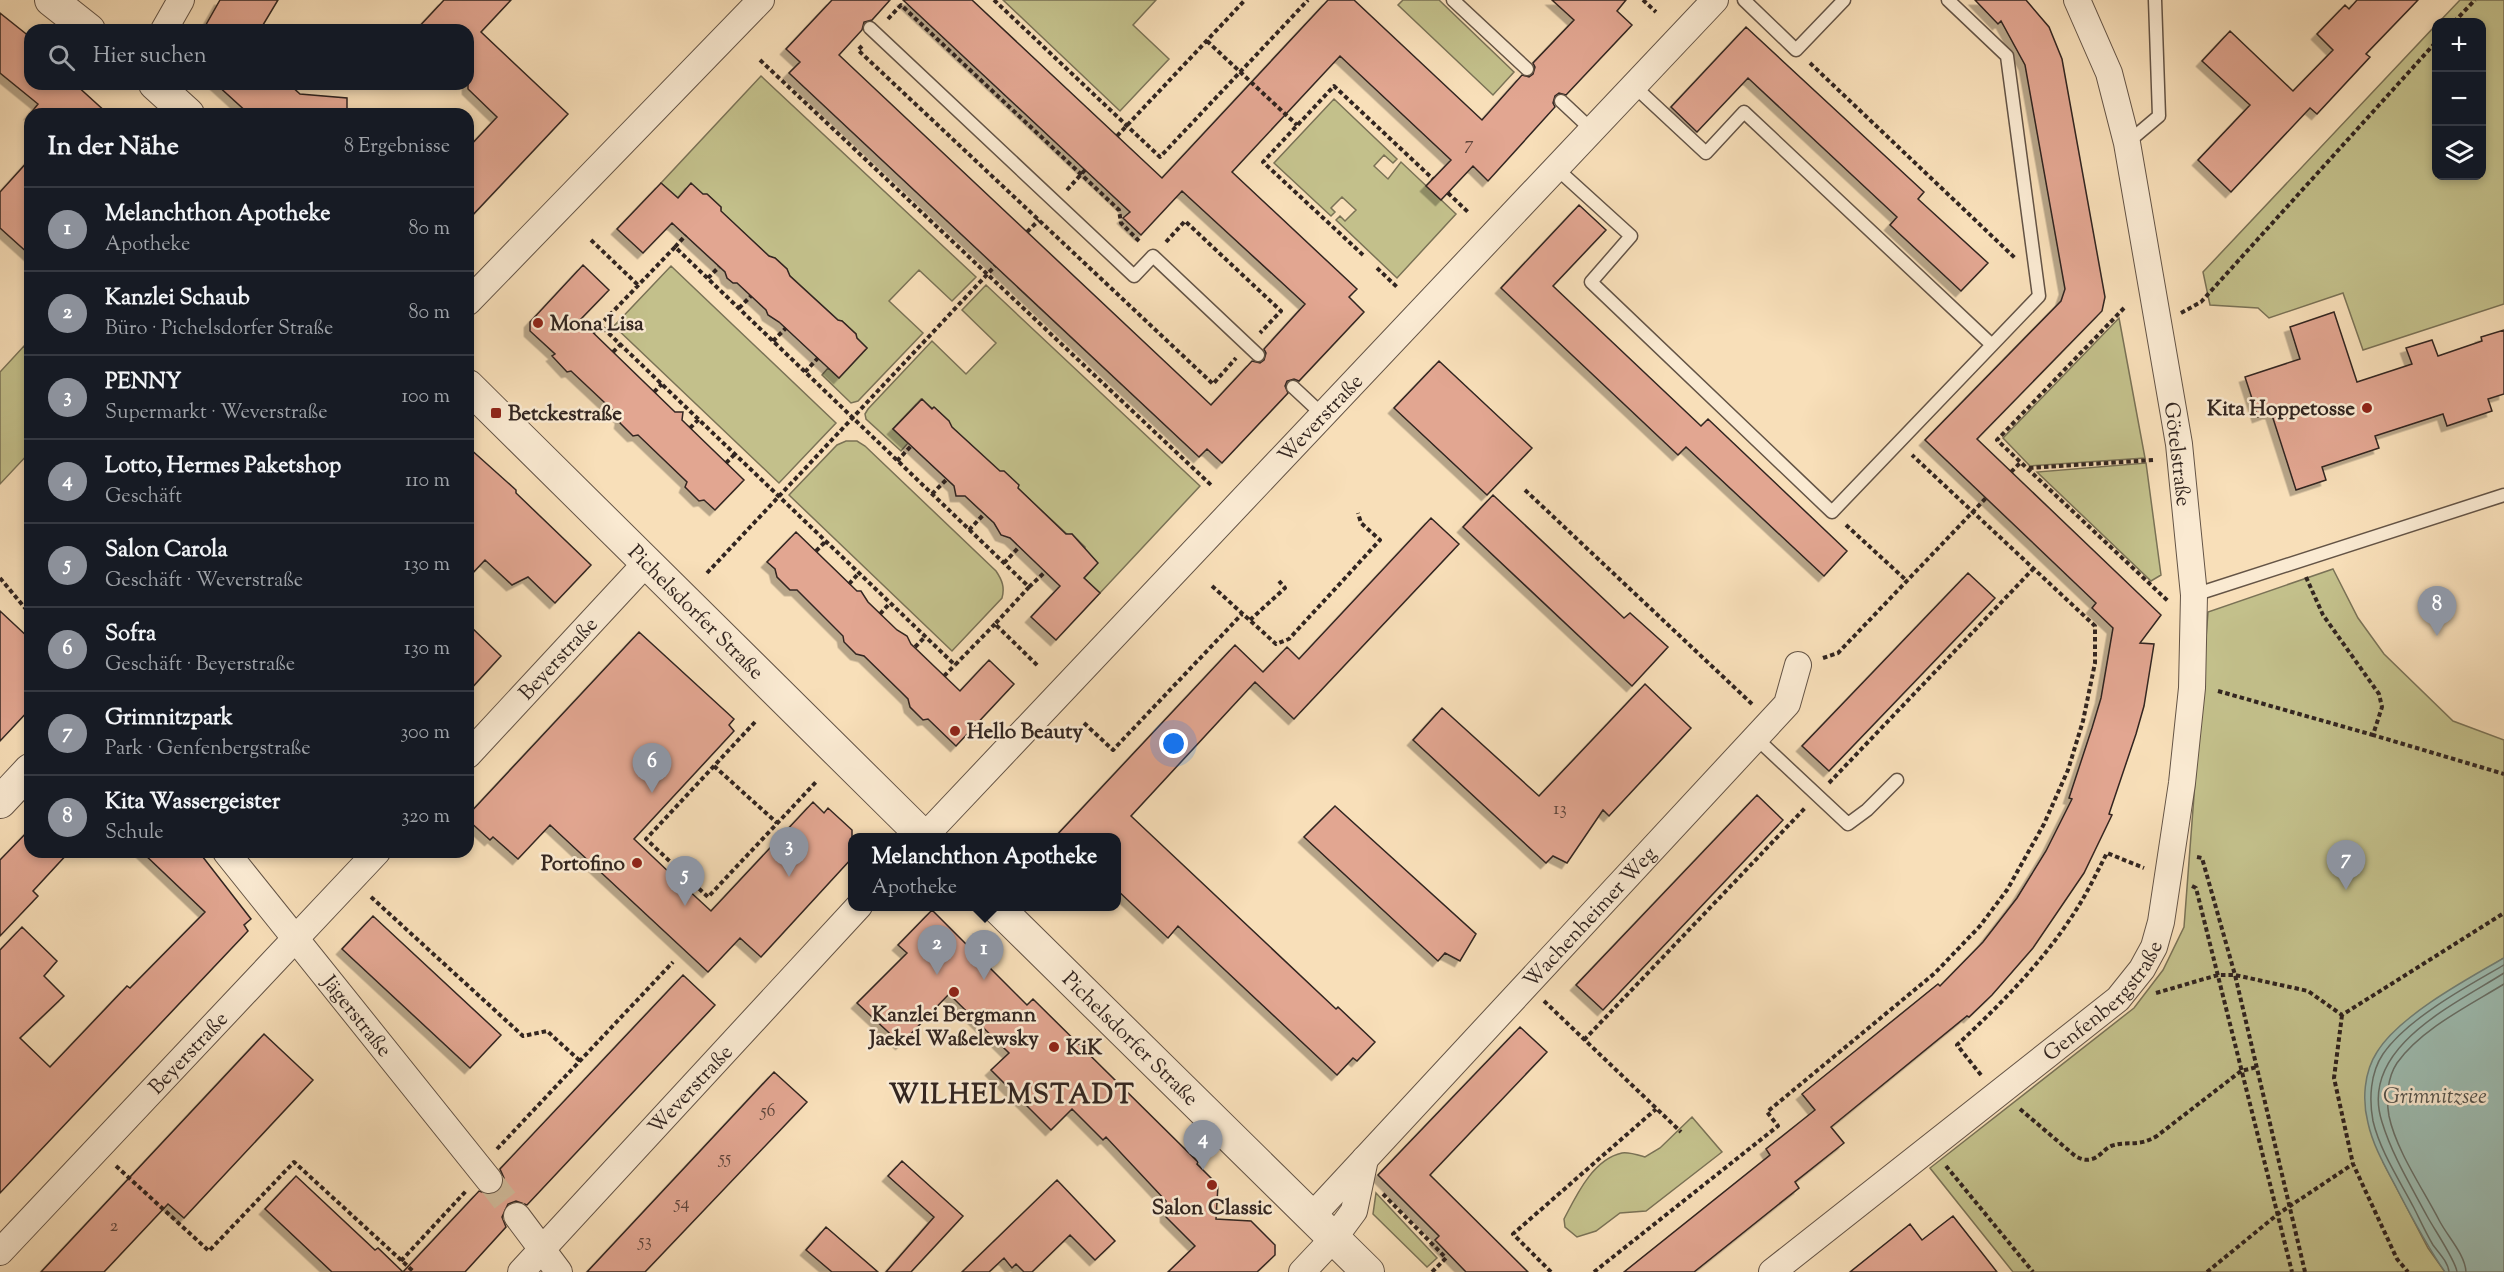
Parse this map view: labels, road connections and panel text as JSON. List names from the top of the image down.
{
  "streets": {
    "street": [
      "Weverstraße",
      "Götelstraße",
      "Pichelsdorfer Straße",
      "Beyerstraße",
      "Wachenheimer Weg",
      "Genfenbergstraße",
      "Jägerstraße"
    ]
  },
  "crossings": [
    ["Götelstraße", "Genfenbergstraße"],
    ["Pichelsdorfer Straße", "Beyerstraße"],
    ["Pichelsdorfer Straße", "Wachenheimer Weg"],
    ["Beyerstraße", "Jägerstraße"]
  ],
  "districts": ["WILHELMSTADT"],
  "water": ["Grimnitzsee"],
  "places": {
    "other": [
      "Mona Lisa",
      "Kita Hoppetosse",
      "Hello Beauty",
      "Portofino",
      "Kanzlei Bergmann Jaekel Waßelewsky",
      "KiK",
      "Salon Classic"
    ],
    "transit": ["Betckestraße"]
  },
  "house_numbers": [
    "7",
    "13",
    "56",
    "55",
    "54",
    "2",
    "53"
  ],
  "page": {
    "map_buttons": ["+", "−"],
    "search": "Hier suchen",
    "heading": ["In der Nähe", "8 Ergebnisse"],
    "list": [
      {
        "mark": "1",
        "name": "Melanchthon Apotheke",
        "note": "Apotheke",
        "value": "80 m"
      },
      {
        "mark": "2",
        "name": "Kanzlei Schaub",
        "note": "Büro · Pichelsdorfer Straße",
        "value": "80 m"
      },
      {
        "mark": "3",
        "name": "PENNY",
        "note": "Supermarkt · Weverstraße",
        "value": "100 m"
      },
      {
        "mark": "4",
        "name": "Lotto, Hermes Paketshop",
        "note": "Geschäft",
        "value": "110 m"
      },
      {
        "mark": "5",
        "name": "Salon Carola",
        "note": "Geschäft · Weverstraße",
        "value": "130 m"
      },
      {
        "mark": "6",
        "name": "Sofra",
        "note": "Geschäft · Beyerstraße",
        "value": "130 m"
      },
      {
        "mark": "7",
        "name": "Grimnitzpark",
        "note": "Park · Genfenbergstraße",
        "value": "300 m"
      },
      {
        "mark": "8",
        "name": "Kita Wassergeister",
        "note": "Schule",
        "value": "320 m"
      }
    ],
    "pins": [
      "8",
      "6",
      "3",
      "7",
      "5",
      "2",
      "1",
      "4"
    ],
    "popup": ["Melanchthon Apotheke", "Apotheke"]
  }
}
